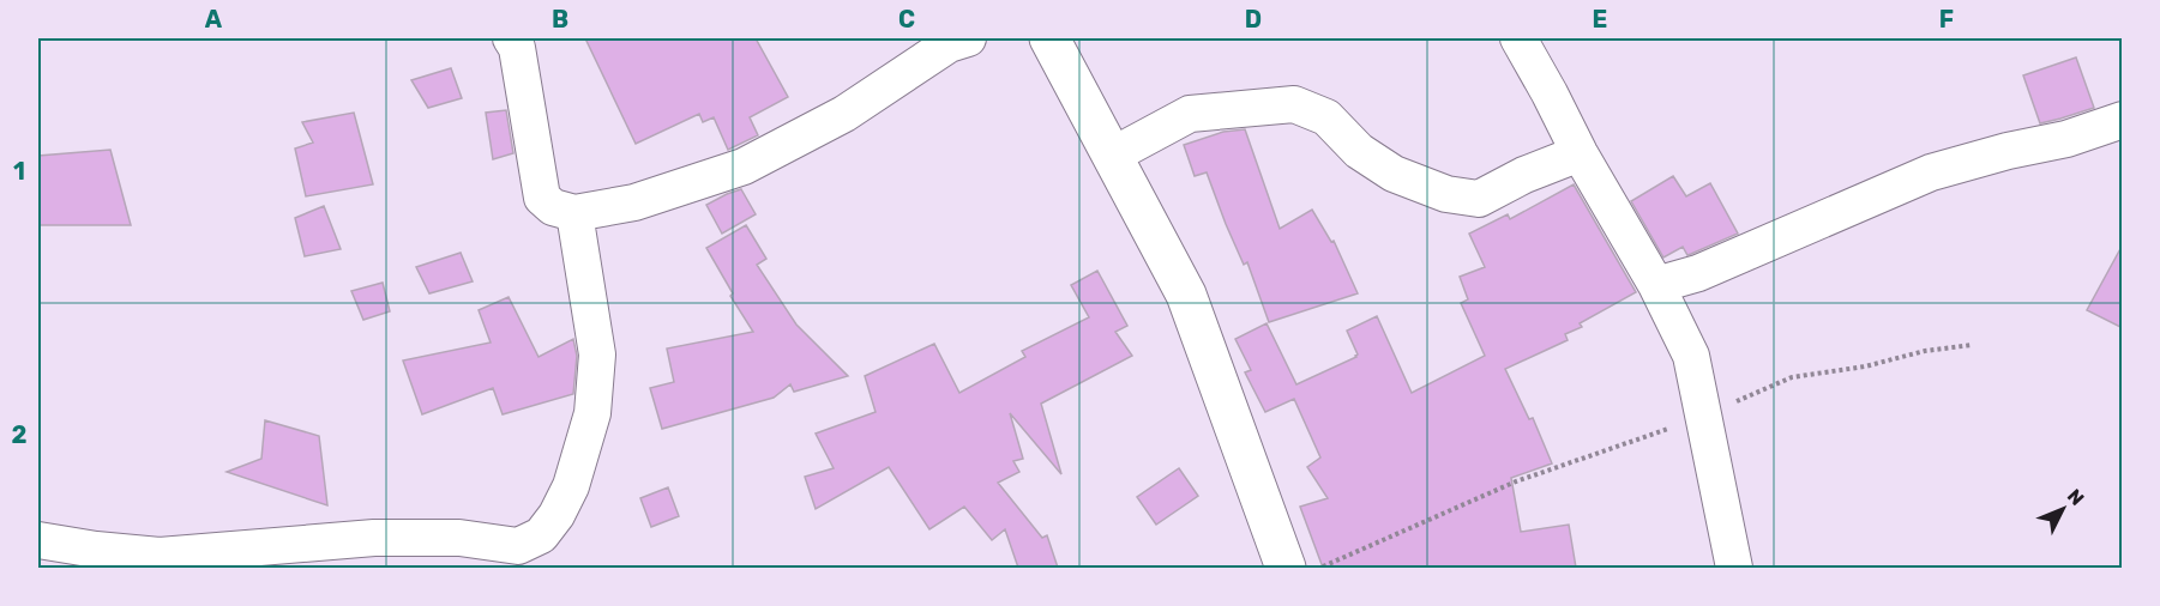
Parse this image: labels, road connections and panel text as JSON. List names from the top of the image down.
{
  "north": "top right",
  "grid": {
    "columns": [
      "A",
      "B",
      "C",
      "D",
      "E",
      "F"
    ],
    "rows": ["1", "2"]
  }
}
